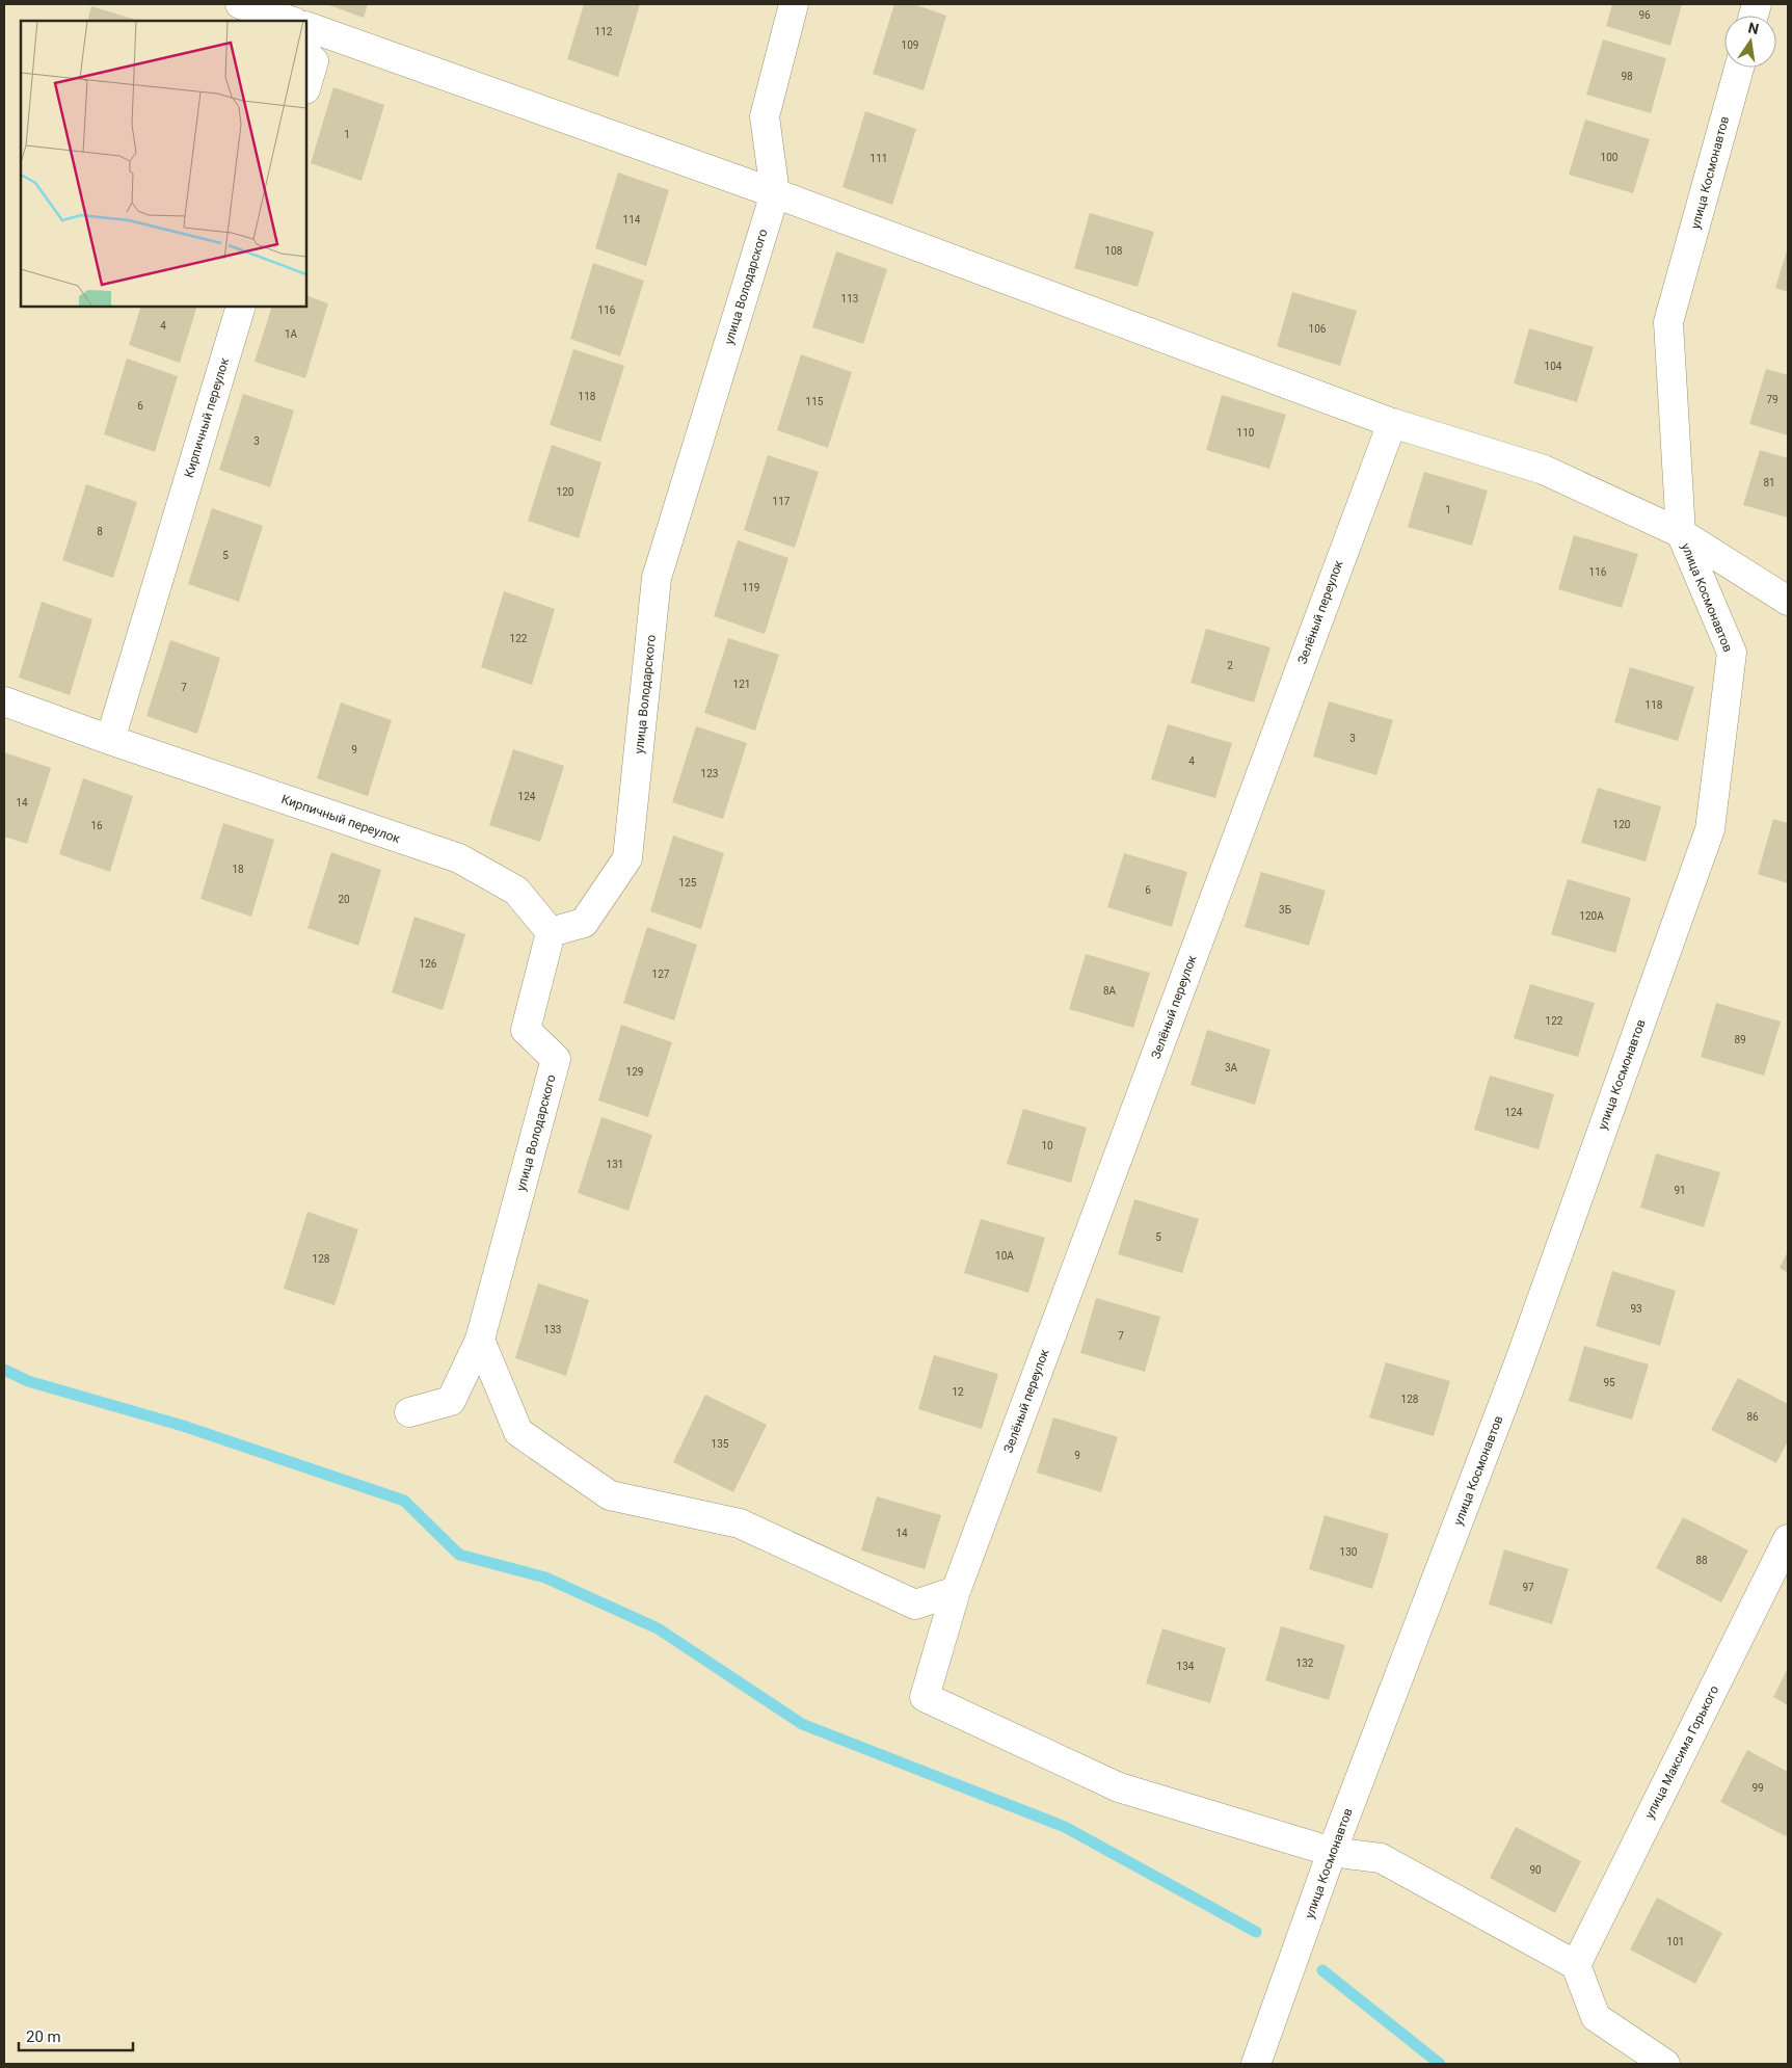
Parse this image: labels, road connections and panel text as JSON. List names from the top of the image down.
{
  "streets": {
    "street": [
      "улица Космонавтов",
      "улица Володарского",
      "Кирпичный переулок",
      "Зелёный переулок",
      "улица Максима Горького"
    ]
  },
  "crossings": [
    ["улица Космонавтов", "Зелёный переулок"],
    ["улица Володарского", "Кирпичный переулок"]
  ],
  "house_numbers": [
    "96",
    "112",
    "109",
    "98",
    "1",
    "100",
    "111",
    "114",
    "108",
    "113",
    "116",
    "4",
    "106",
    "1А",
    "104",
    "118",
    "79",
    "115",
    "6",
    "110",
    "3",
    "81",
    "120",
    "117",
    "1",
    "8",
    "5",
    "116",
    "119",
    "122",
    "2",
    "121",
    "7",
    "118",
    "3",
    "9",
    "4",
    "123",
    "124",
    "14",
    "120",
    "16",
    "18",
    "125",
    "6",
    "20",
    "3Б",
    "120А",
    "126",
    "127",
    "8А",
    "122",
    "89",
    "3А",
    "129",
    "124",
    "10",
    "131",
    "91",
    "5",
    "10А",
    "128",
    "93",
    "133",
    "7",
    "95",
    "12",
    "128",
    "86",
    "135",
    "9",
    "14",
    "130",
    "88",
    "97",
    "132",
    "134",
    "99",
    "90",
    "101"
  ],
  "scale_bar": "20 m",
  "north": "top"
}
